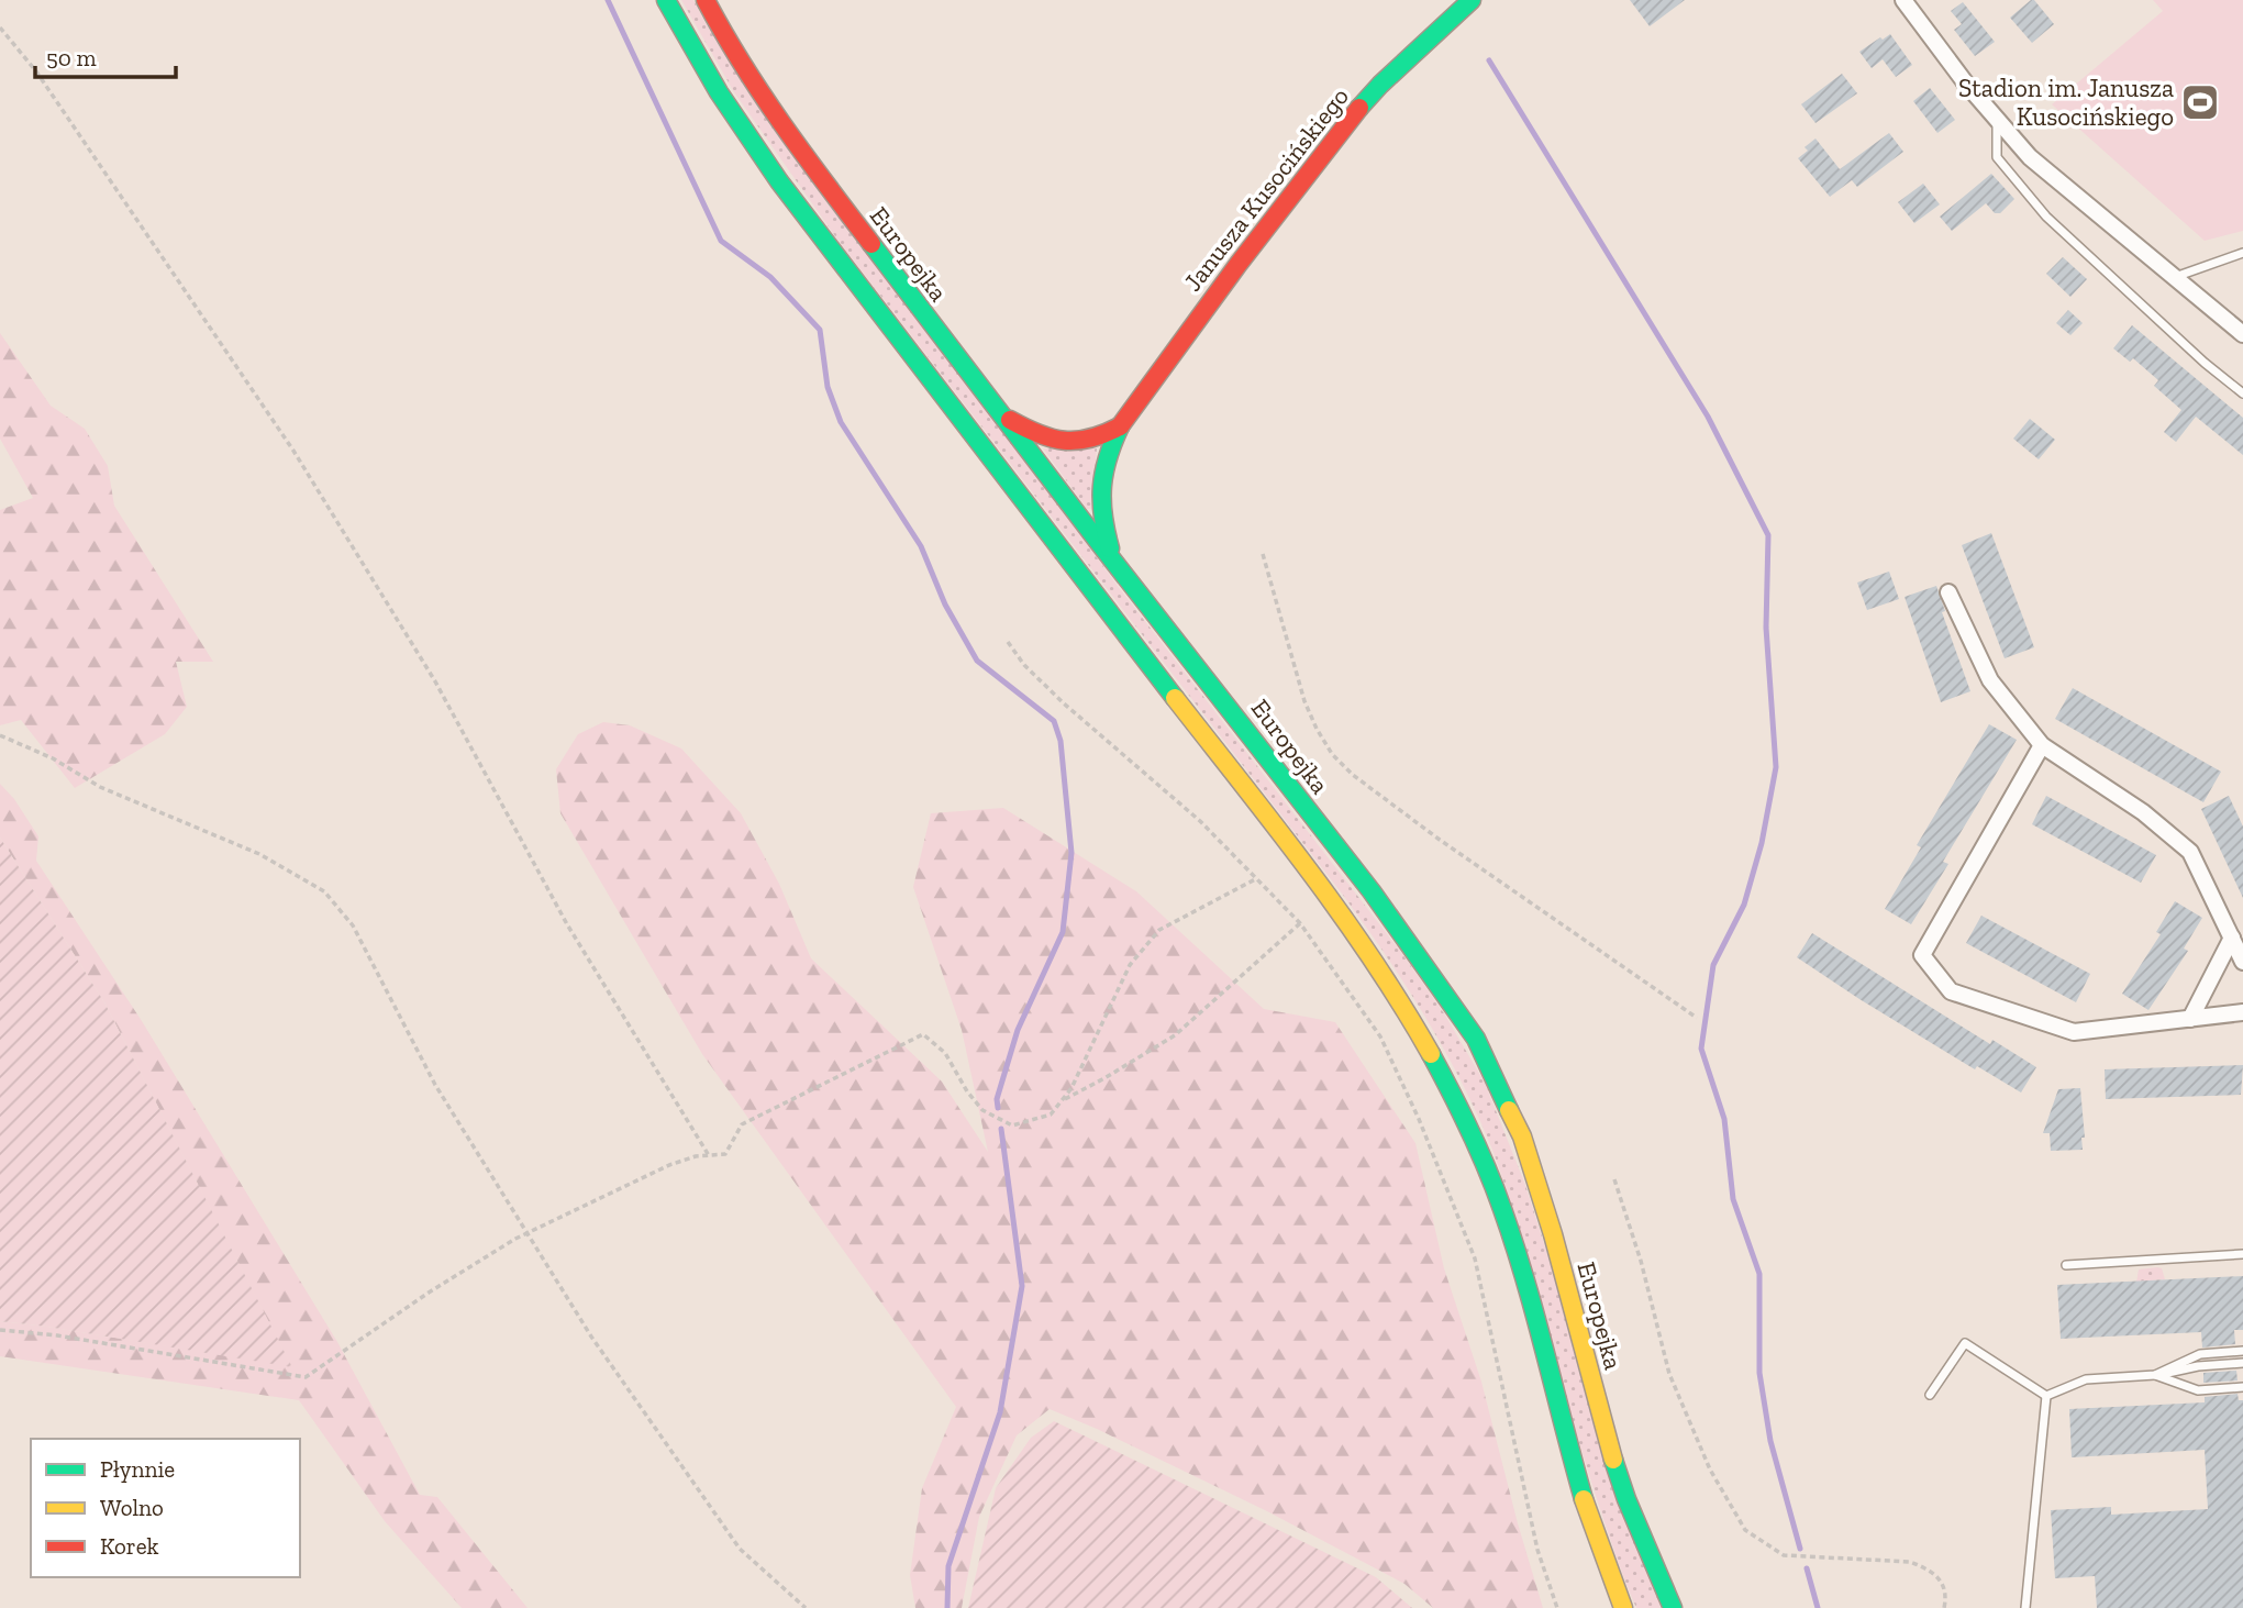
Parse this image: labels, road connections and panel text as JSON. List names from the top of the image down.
{
  "streets": {
    "main road": ["Janusza Kusocińskiego", "Europejka"]
  },
  "crossings": [
    ["Janusza Kusocińskiego", "Europejka"]
  ],
  "places": {
    "sports": ["Stadion im. Janusza Kusocińskiego"]
  },
  "legend": ["Płynnie", "Wolno", "Korek"],
  "scale_bar": "50 m"
}
